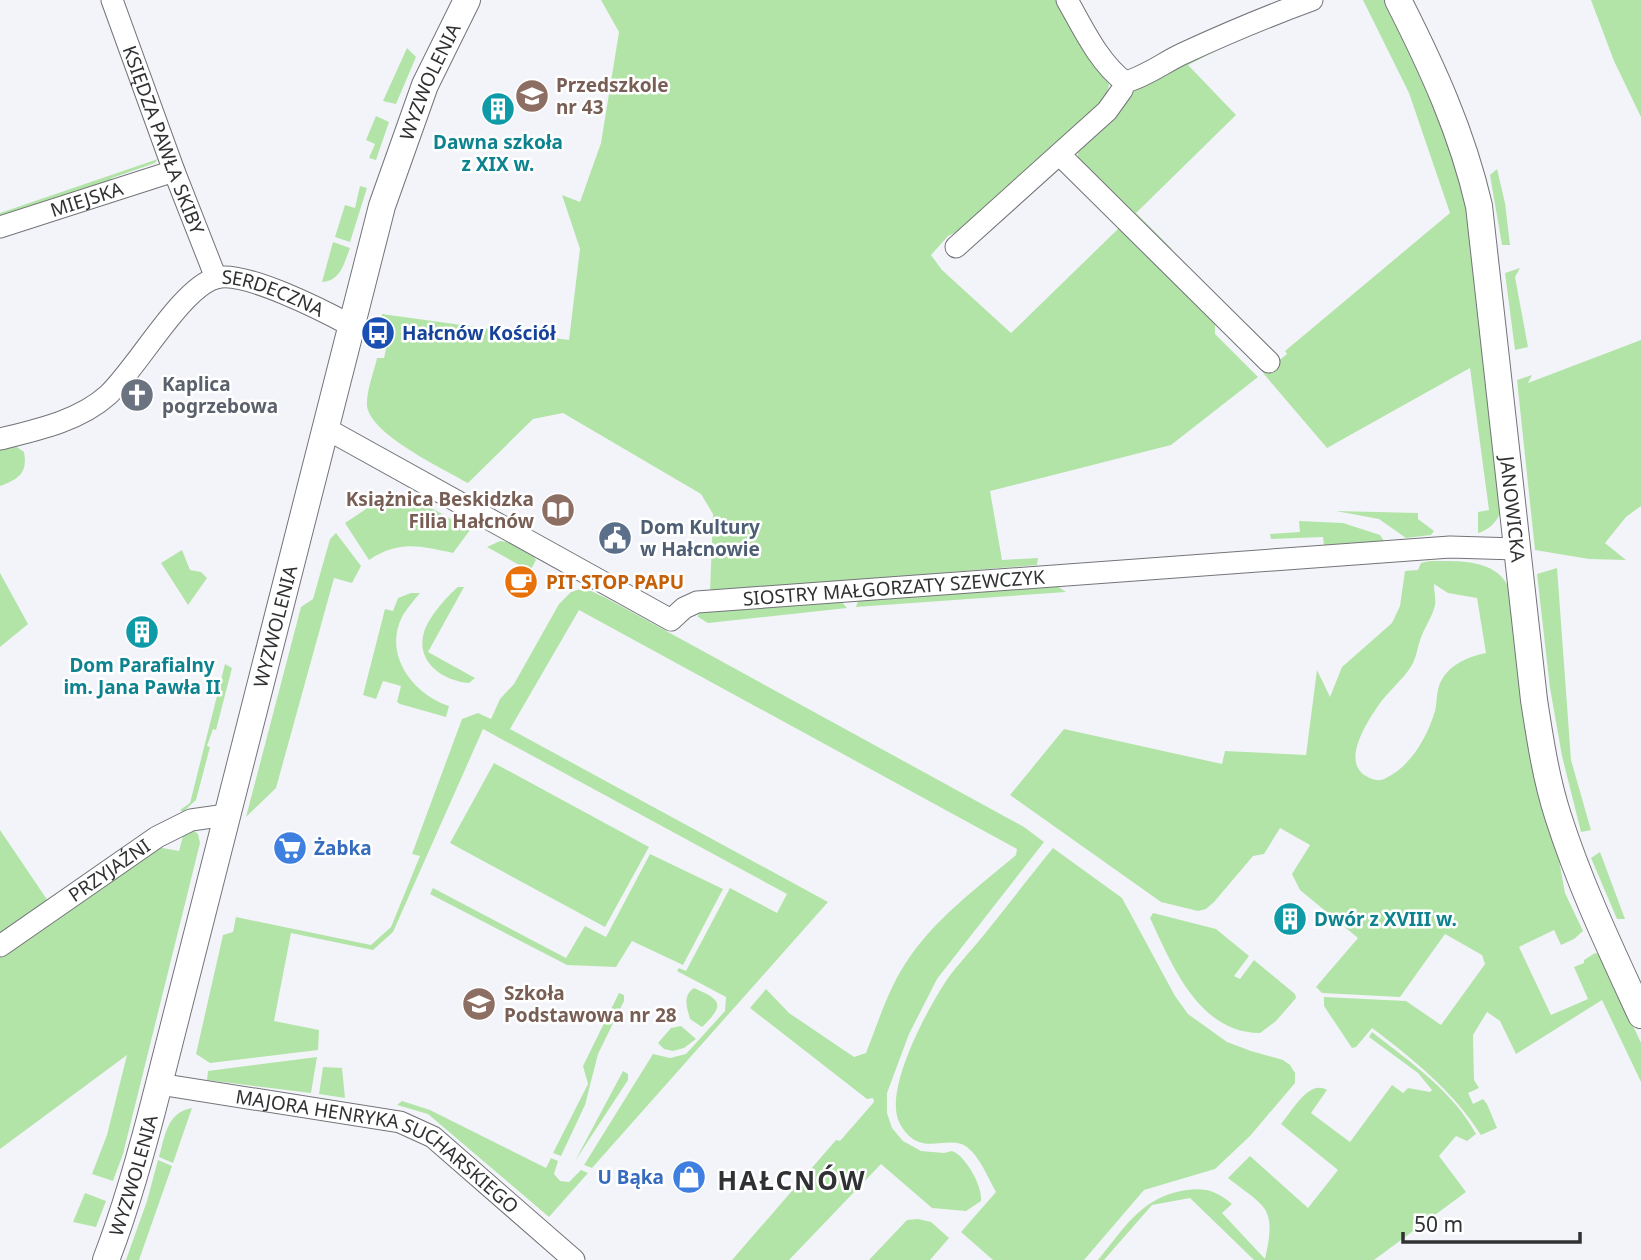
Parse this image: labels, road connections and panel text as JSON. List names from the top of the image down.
{
  "streets": {
    "street": [
      "WYZWOLENIA",
      "KSIĘDZA PAWŁA SKIBY",
      "MIEJSKA",
      "SERDECZNA",
      "JANOWICKA",
      "SIOSTRY MAŁGORZATY SZEWCZYK",
      "PRZYJAŹNI",
      "MAJORA HENRYKA SUCHARSKIEGO"
    ]
  },
  "crossings": [
    ["WYZWOLENIA", "SERDECZNA"],
    ["WYZWOLENIA", "SIOSTRY MAŁGORZATY SZEWCZYK"],
    ["WYZWOLENIA", "PRZYJAŹNI"],
    ["WYZWOLENIA", "MAJORA HENRYKA SUCHARSKIEGO"],
    ["KSIĘDZA PAWŁA SKIBY", "MIEJSKA"],
    ["KSIĘDZA PAWŁA SKIBY", "SERDECZNA"],
    ["JANOWICKA", "SIOSTRY MAŁGORZATY SZEWCZYK"]
  ],
  "districts": ["HAŁCNÓW"],
  "places": {
    "school or university": ["Przedszkole nr 43", "Szkoła Podstawowa nr 28"],
    "building": ["Dawna szkoła z XIX w.", "Dom Parafialny im. Jana Pawła II", "Dwór z XVIII w."],
    "bus stop": ["Hałcnów Kościół"],
    "church": ["Kaplica pogrzebowa"],
    "library": ["Książnica Beskidzka Filia Hałcnów"],
    "public building": ["Dom Kultury w Hałcnowie"],
    "cafe": ["PIT STOP PAPU"],
    "supermarket": ["Żabka"],
    "shop": ["U Bąka"]
  },
  "scale_bar": "50 m"
}
